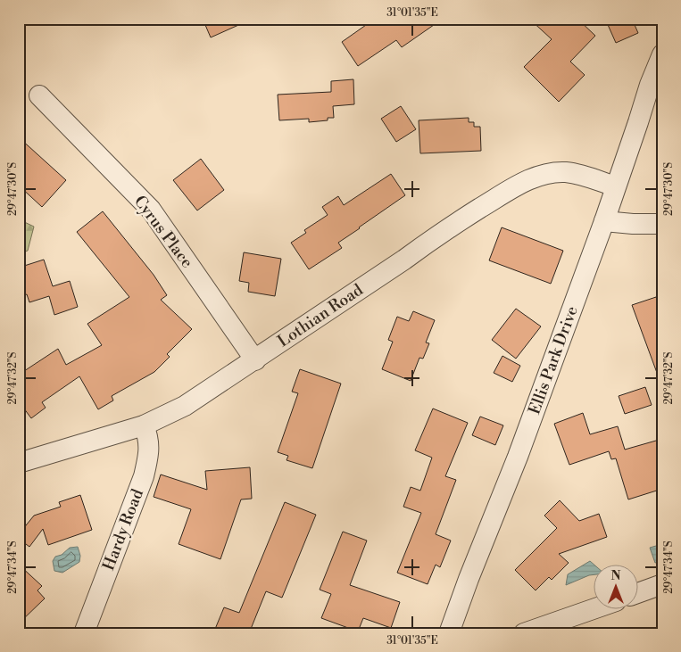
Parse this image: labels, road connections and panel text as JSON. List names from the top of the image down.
{
  "streets": {
    "street": [
      "Cyrus Place",
      "Lothian Road",
      "Ellis Park Drive",
      "Hardy Road"
    ]
  },
  "crossings": [
    ["Cyrus Place", "Lothian Road"],
    ["Lothian Road", "Ellis Park Drive"],
    ["Lothian Road", "Hardy Road"]
  ],
  "north": "top",
  "coordinates": [
    "31°01'35\"E",
    "29°47'30\"S",
    "29°47'32\"S",
    "29°47'34\"S"
  ]
}
